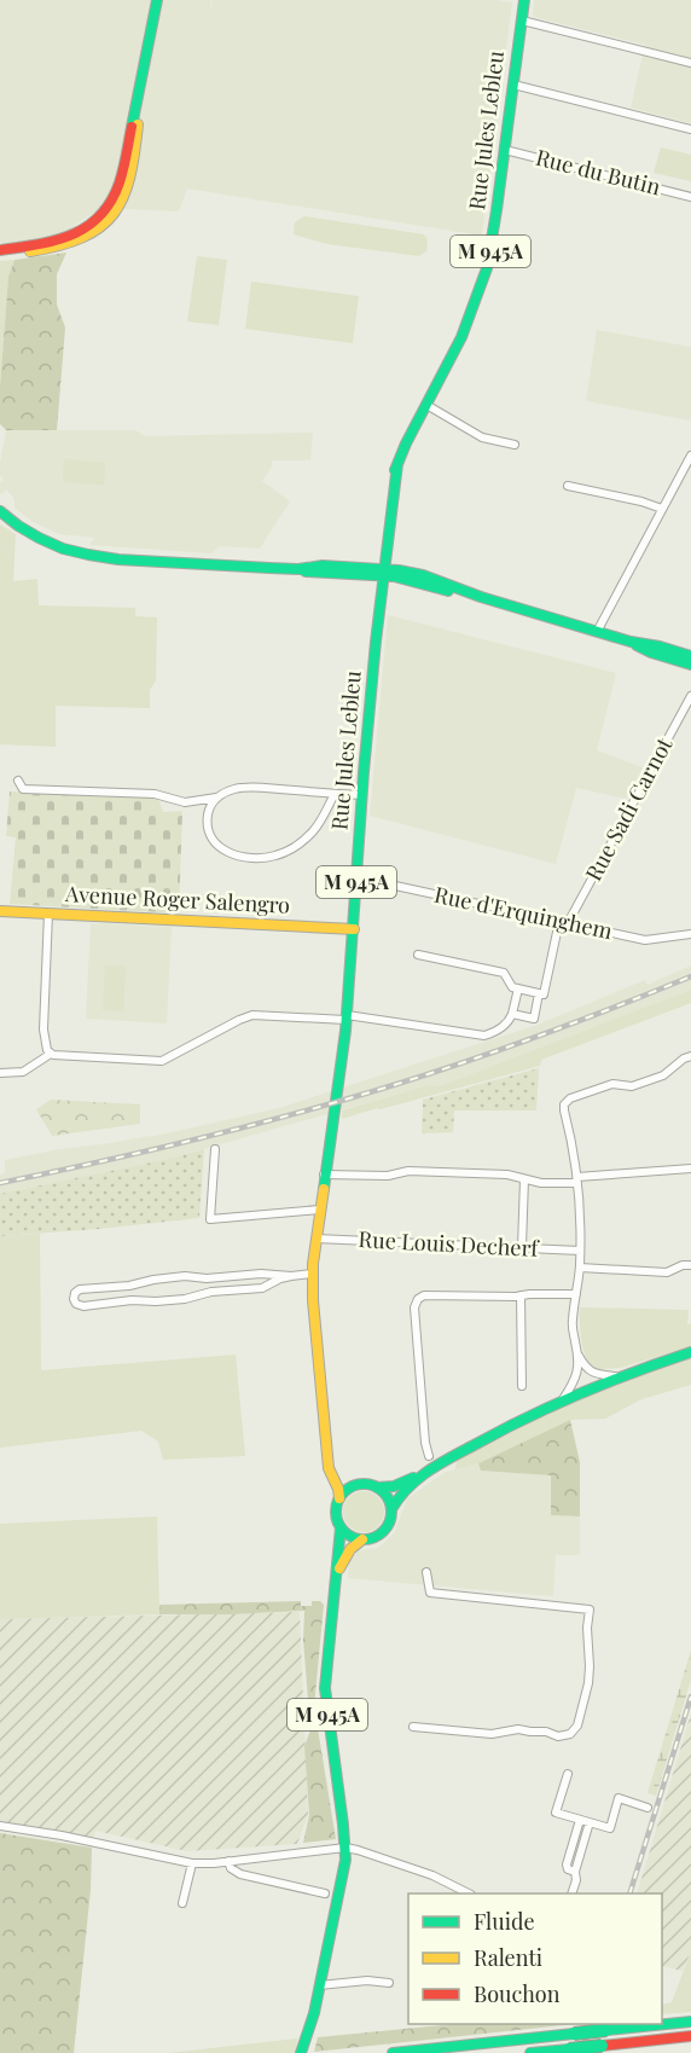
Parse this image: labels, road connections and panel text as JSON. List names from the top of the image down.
{
  "streets": {
    "main road": ["Rue Jules Lebleu", "M 945A", "Avenue Roger Salengro"],
    "street": [
      "Rue du Butin",
      "Rue Sadi Carnot",
      "Rue d'Erquinghem",
      "Rue Louis Decherf"
    ]
  },
  "crossings": [
    ["Rue Jules Lebleu", "Rue du Butin"],
    ["Rue Jules Lebleu", "M 945A"],
    ["Rue Jules Lebleu", "Avenue Roger Salengro"],
    ["Rue Jules Lebleu", "Rue d'Erquinghem"],
    ["M 945A", "Rue Louis Decherf"],
    ["Rue Sadi Carnot", "Rue d'Erquinghem"]
  ],
  "legend": ["Fluide", "Ralenti", "Bouchon"]
}
